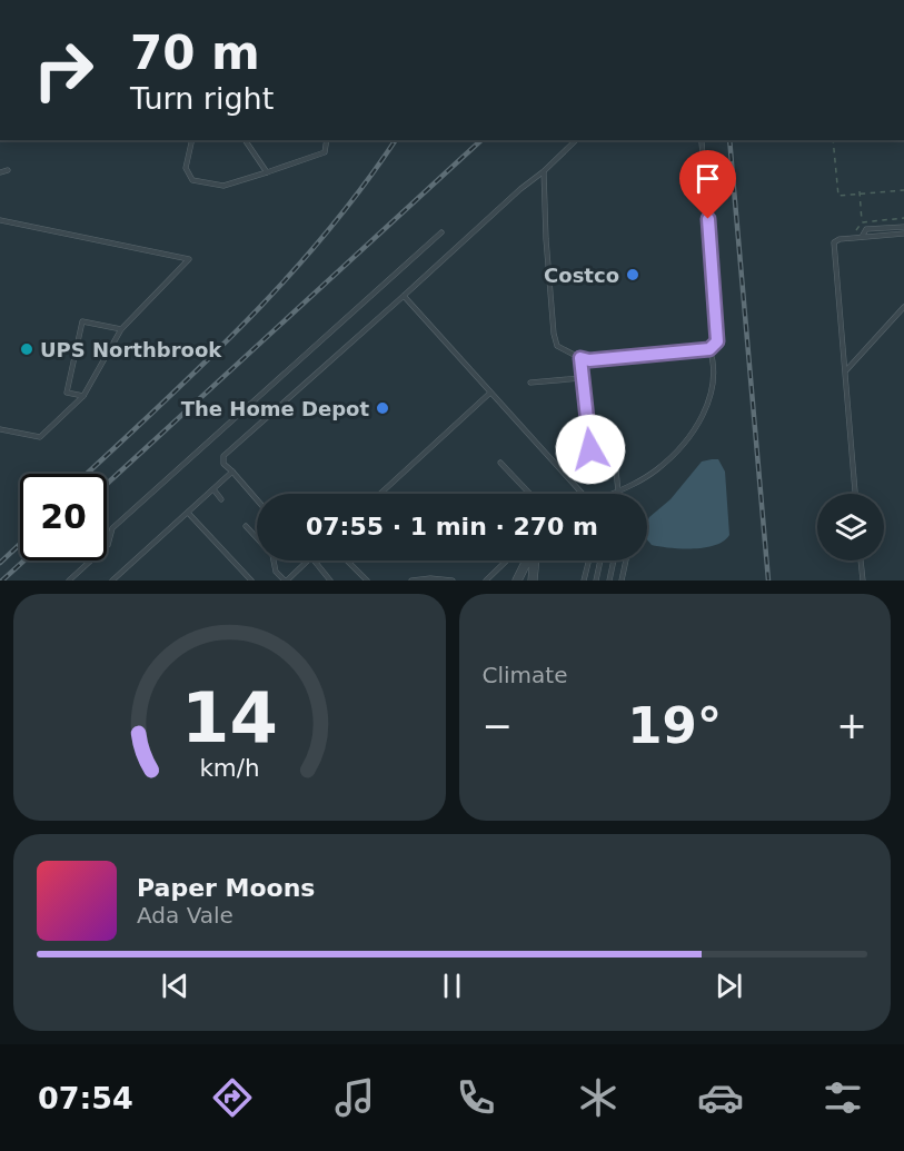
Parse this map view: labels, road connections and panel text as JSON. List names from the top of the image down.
{
  "places": ["Costco", "UPS Northbrook", "The Home Depot"],
  "page": {
    "turn": ["70 m", "Turn right"],
    "limit": "20",
    "trip": "07:55 · 1 min · 270 m",
    "tile": "Climate",
    "heat": ["−", "19°", "+"],
    "song": ["Paper Moons", "Ada Vale"],
    "tabs": "07:54",
    "gauge": ["14", "km/h"]
  }
}
